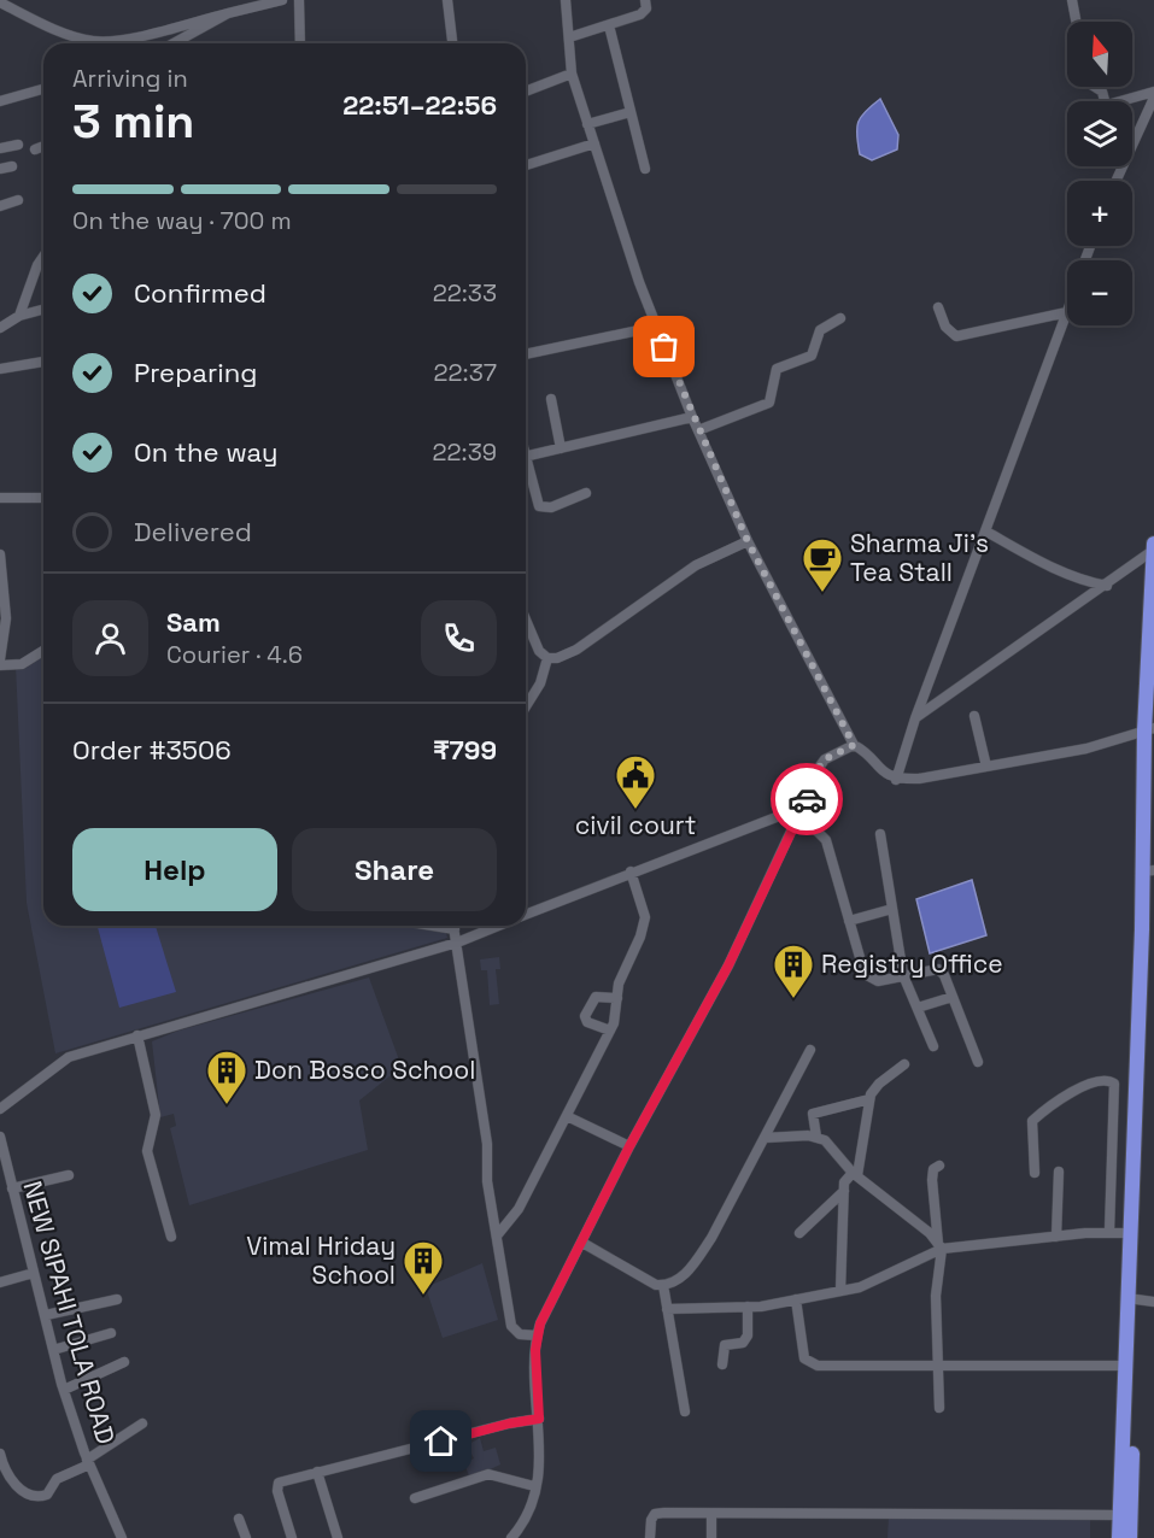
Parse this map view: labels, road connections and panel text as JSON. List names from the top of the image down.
{
  "streets": {
    "street": ["NEW SIPAHI TOLA ROAD"]
  },
  "places": {
    "cafe": ["Sharma Ji's Tea Stall"],
    "public building": ["civil court"],
    "building": ["Registry Office", "Don Bosco School", "Vimal Hriday School"]
  },
  "north": "top",
  "page": {
    "map_buttons": ["+", "−"],
    "heading": ["3 min", "Arriving in", "22:51–22:56"],
    "panel": [
      "Sam",
      "Courier · 4.6",
      "Order #3506",
      "₹799"
    ],
    "bar": "On the way · 700 m",
    "list": [
      ["Confirmed", "22:33"],
      ["Preparing", "22:37"],
      ["On the way", "22:39"],
      "Delivered"
    ],
    "buttons": ["Help", "Share"]
  }
}
